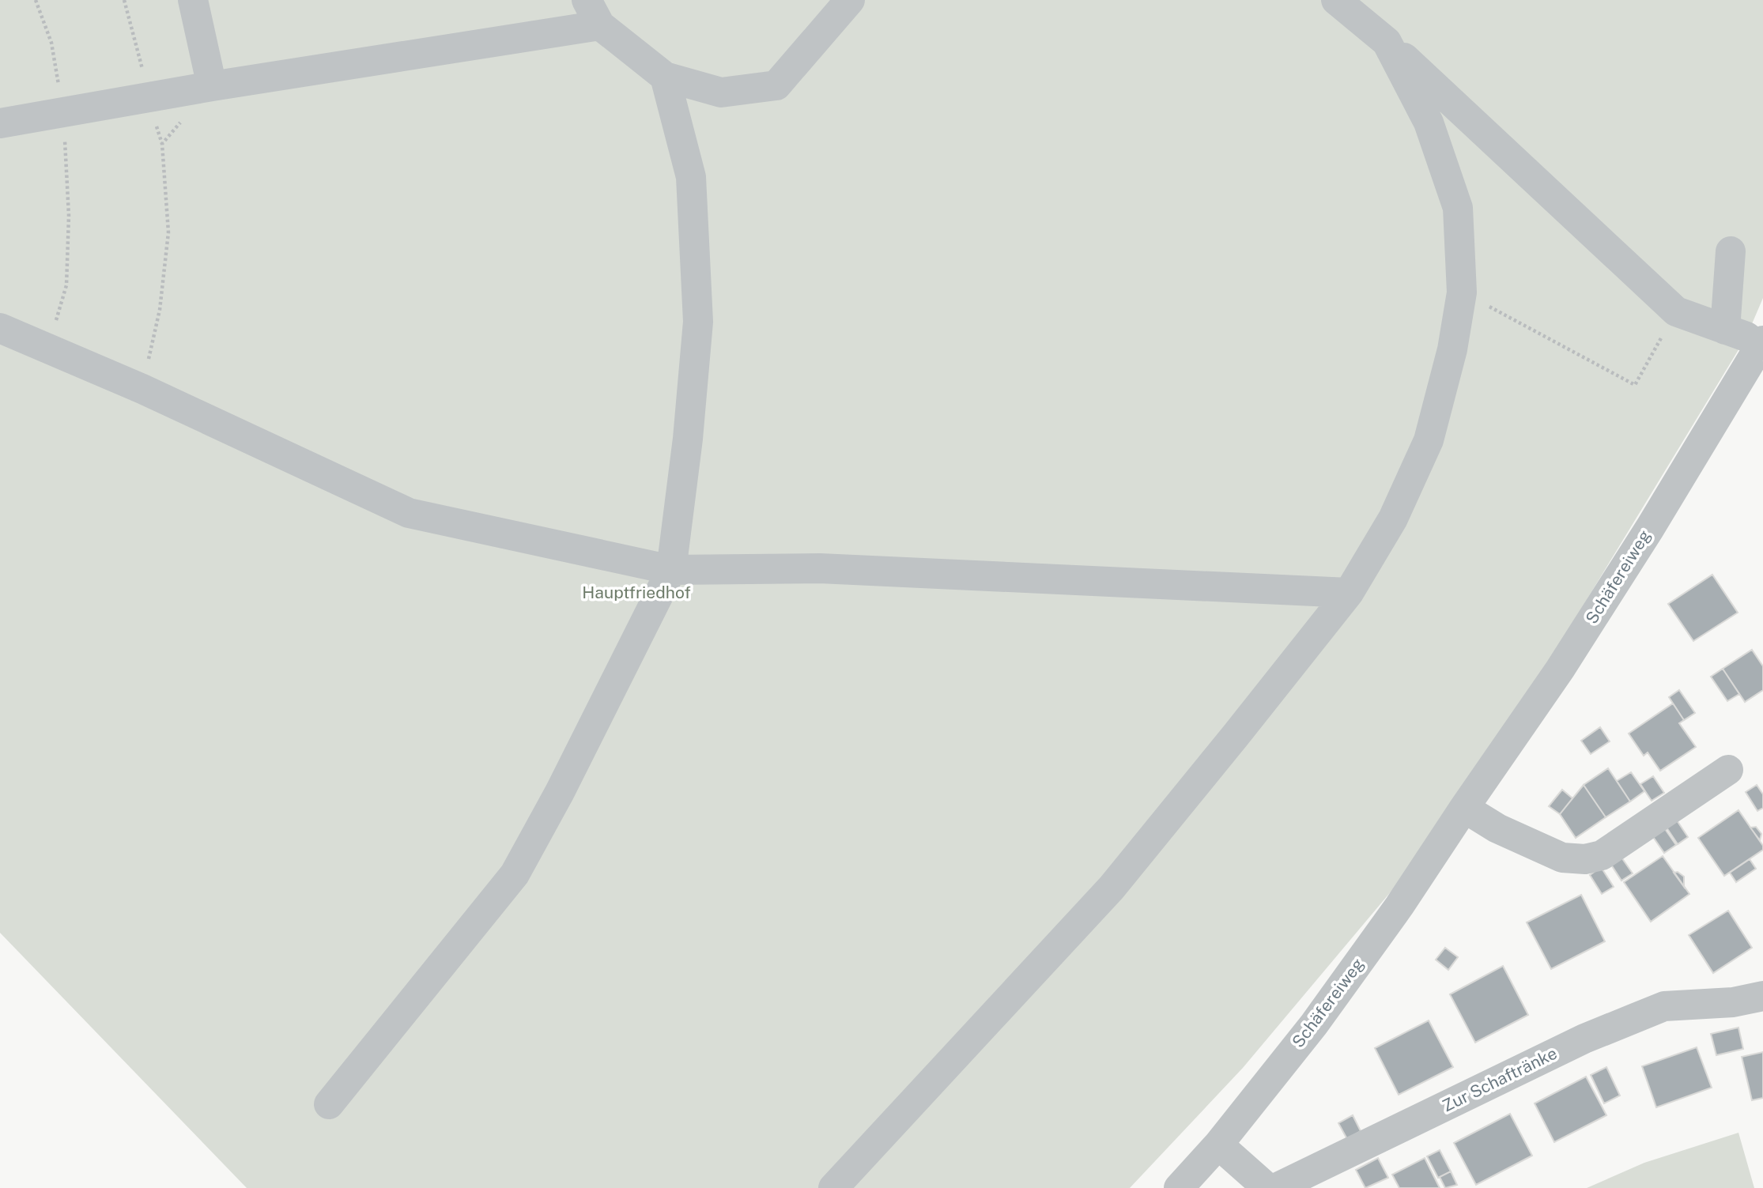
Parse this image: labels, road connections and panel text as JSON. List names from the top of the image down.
{
  "streets": {
    "street": ["Schäfereiweg", "Zur Schaftränke"]
  },
  "parks": ["Hauptfriedhof"]
}
